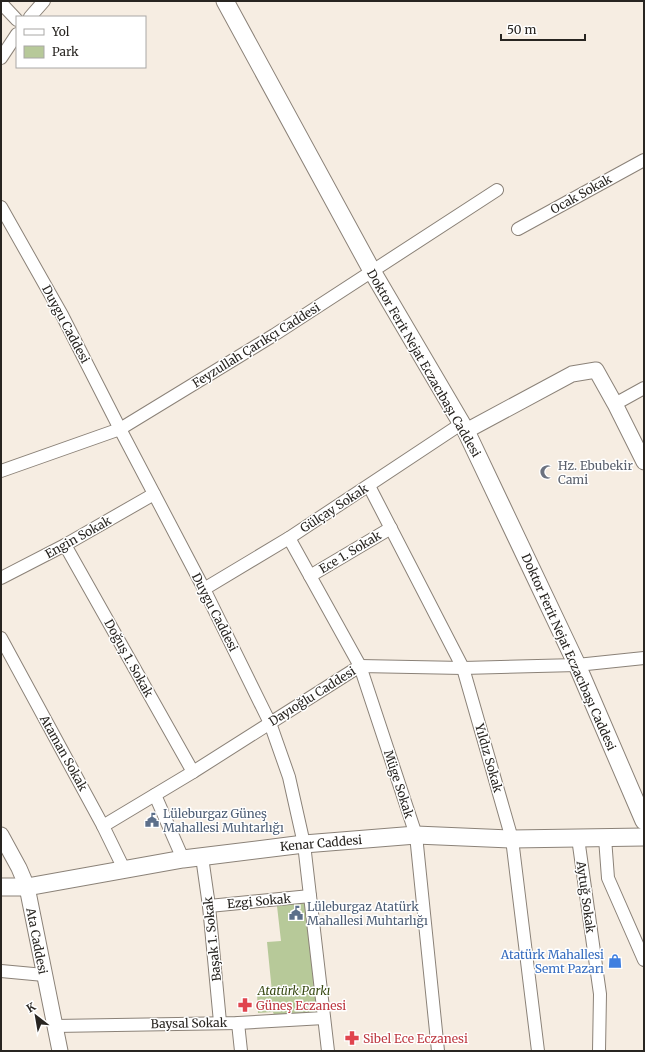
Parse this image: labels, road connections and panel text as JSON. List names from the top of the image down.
{
  "streets": {
    "main road": ["Doktor Ferit Nejat Eczacıbaşı Caddesi", "Kenar Caddesi"],
    "street": [
      "Ocak Sokak",
      "Duygu Caddesi",
      "Feyzullah Çarıkçı Caddesi",
      "Gülçay Sokak",
      "Engin Sokak",
      "Ece 1. Sokak",
      "Doğuş 1. Sokak",
      "Dayıoğlu Caddesi",
      "Ataman Sokak",
      "Yıldız Sokak",
      "Müge Sokak",
      "Aytuğ Sokak",
      "Ezgi Sokak",
      "Başak 1. Sokak",
      "Ata Caddesi",
      "Baysal Sokak"
    ]
  },
  "crossings": [
    ["Duygu Caddesi", "Feyzullah Çarıkçı Caddesi"],
    ["Duygu Caddesi", "Gülçay Sokak"],
    ["Duygu Caddesi", "Engin Sokak"],
    ["Duygu Caddesi", "Dayıoğlu Caddesi"],
    ["Duygu Caddesi", "Kenar Caddesi"],
    ["Duygu Caddesi", "Ezgi Sokak"],
    ["Duygu Caddesi", "Baysal Sokak"],
    ["Feyzullah Çarıkçı Caddesi", "Doktor Ferit Nejat Eczacıbaşı Caddesi"],
    ["Doktor Ferit Nejat Eczacıbaşı Caddesi", "Gülçay Sokak"],
    ["Doktor Ferit Nejat Eczacıbaşı Caddesi", "Dayıoğlu Caddesi"],
    ["Gülçay Sokak", "Yıldız Sokak"],
    ["Gülçay Sokak", "Müge Sokak"],
    ["Engin Sokak", "Doğuş 1. Sokak"],
    ["Ece 1. Sokak", "Yıldız Sokak"],
    ["Ece 1. Sokak", "Müge Sokak"],
    ["Doğuş 1. Sokak", "Dayıoğlu Caddesi"],
    ["Dayıoğlu Caddesi", "Ataman Sokak"],
    ["Dayıoğlu Caddesi", "Yıldız Sokak"],
    ["Dayıoğlu Caddesi", "Müge Sokak"],
    ["Ataman Sokak", "Kenar Caddesi"],
    ["Yıldız Sokak", "Kenar Caddesi"],
    ["Müge Sokak", "Kenar Caddesi"],
    ["Kenar Caddesi", "Aytuğ Sokak"],
    ["Kenar Caddesi", "Başak 1. Sokak"],
    ["Kenar Caddesi", "Ata Caddesi"],
    ["Ezgi Sokak", "Başak 1. Sokak"],
    ["Başak 1. Sokak", "Baysal Sokak"],
    ["Ata Caddesi", "Baysal Sokak"]
  ],
  "parks": ["Atatürk Parkı"],
  "places": {
    "mosque": ["Hz. Ebubekir Cami"],
    "public building": ["Lüleburgaz Güneş Mahallesi Muhtarlığı", "Lüleburgaz Atatürk Mahallesi Muhtarlığı"],
    "shop": ["Atatürk Mahallesi Semt Pazarı"],
    "pharmacy": ["Güneş Eczanesi", "Sibel Ece Eczanesi"]
  },
  "legend": ["Yol", "Park"],
  "scale_bar": "50 m",
  "north": "top left"
}
